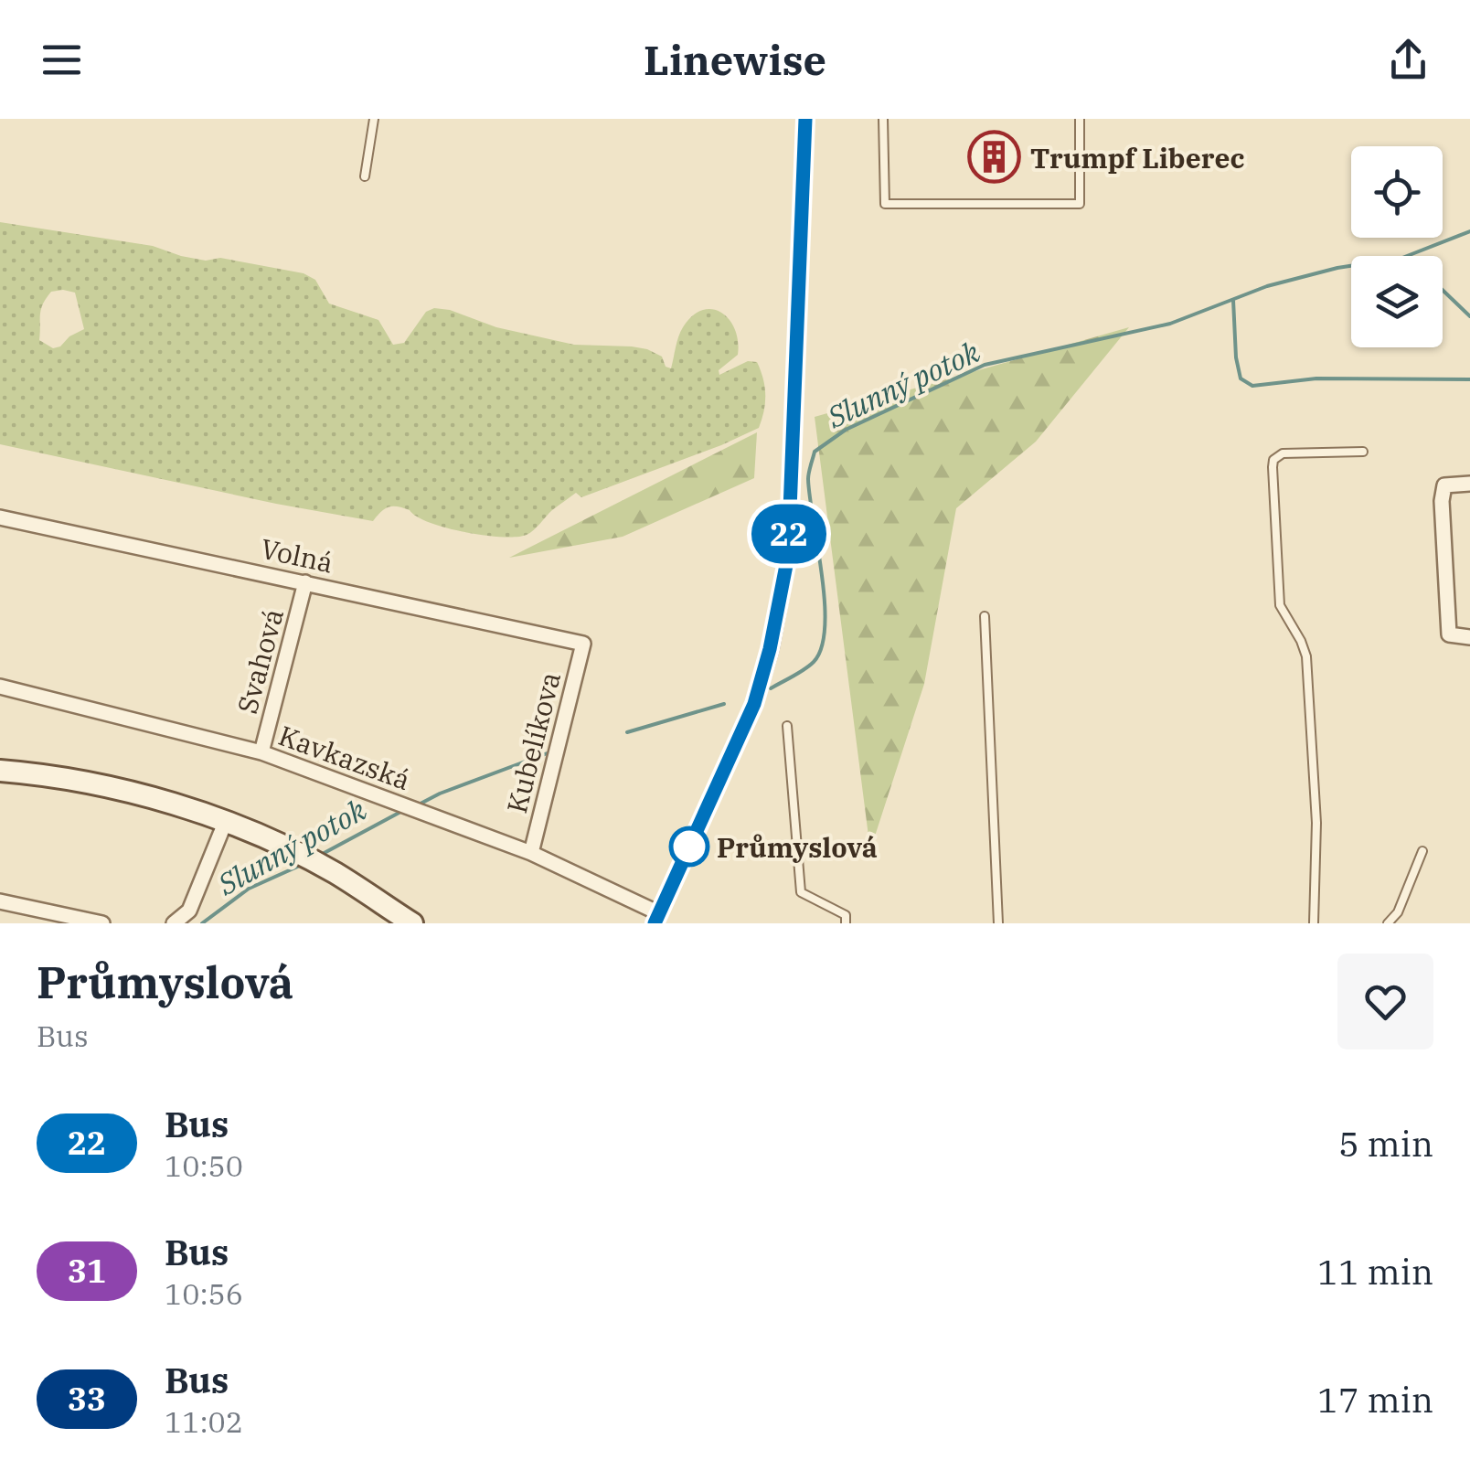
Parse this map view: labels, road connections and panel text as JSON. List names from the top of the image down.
{
  "streets": {
    "street": [
      "Volná",
      "Svahová",
      "Kubelíkova",
      "Kavkazská"
    ]
  },
  "crossings": [
    ["Volná", "Svahová"],
    ["Volná", "Kubelíkova"],
    ["Svahová", "Kavkazská"],
    ["Kubelíkova", "Kavkazská"]
  ],
  "water": ["Slunný potok"],
  "places": {
    "building": ["Trumpf Liberec"],
    "other": ["Průmyslová"]
  },
  "lines": ["bus line 22"],
  "page": {
    "header": "Linewise",
    "on_map": "22",
    "heading": ["Průmyslová", "Bus"],
    "list": [
      {
        "mark": "22",
        "name": "Bus",
        "note": "10:50",
        "value": "5 min"
      },
      {
        "mark": "31",
        "name": "Bus",
        "note": "10:56",
        "value": "11 min"
      },
      {
        "mark": "33",
        "name": "Bus",
        "note": "11:02",
        "value": "17 min"
      }
    ]
  }
}
